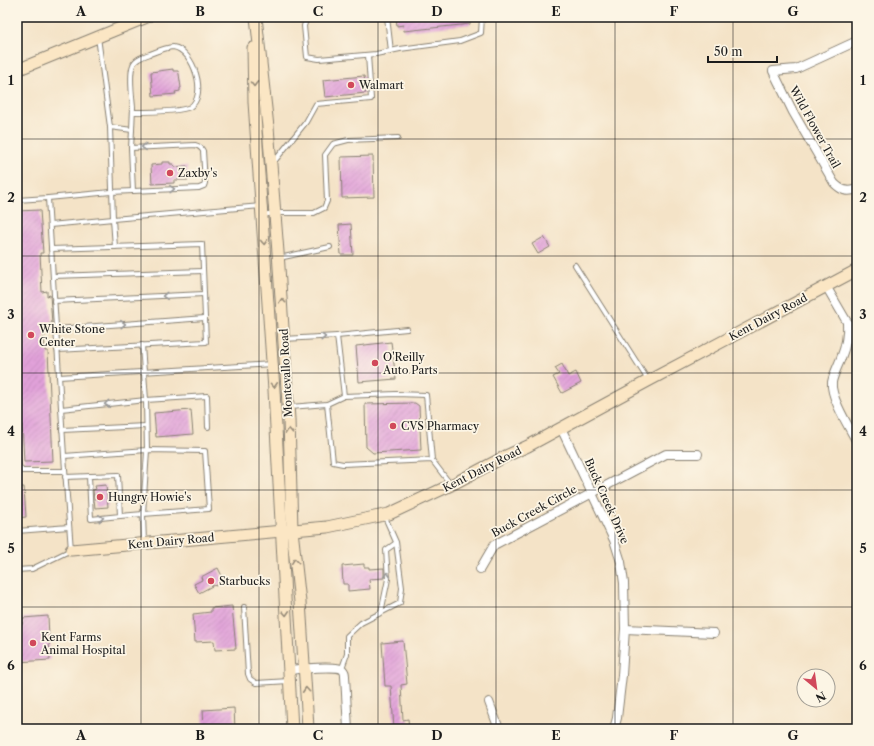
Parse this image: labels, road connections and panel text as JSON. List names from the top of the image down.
{
  "streets": {
    "main road": ["Kent Dairy Road", "Montevallo Road"],
    "street": ["Wild Flower Trail", "Buck Creek Drive", "Buck Creek Circle"]
  },
  "crossings": [
    ["Kent Dairy Road", "Montevallo Road"],
    ["Kent Dairy Road", "Buck Creek Drive"],
    ["Buck Creek Drive", "Buck Creek Circle"]
  ],
  "places": [
    "Walmart",
    "Zaxby's",
    "White Stone Center",
    "O'Reilly Auto Parts",
    "CVS Pharmacy",
    "Hungry Howie's",
    "Starbucks",
    "Kent Farms Animal Hospital"
  ],
  "scale_bar": "50 m",
  "north": "bottom right",
  "grid": {
    "columns": [
      "A",
      "B",
      "C",
      "D",
      "E",
      "F",
      "G"
    ],
    "rows": [
      "1",
      "2",
      "3",
      "4",
      "5",
      "6"
    ]
  }
}
